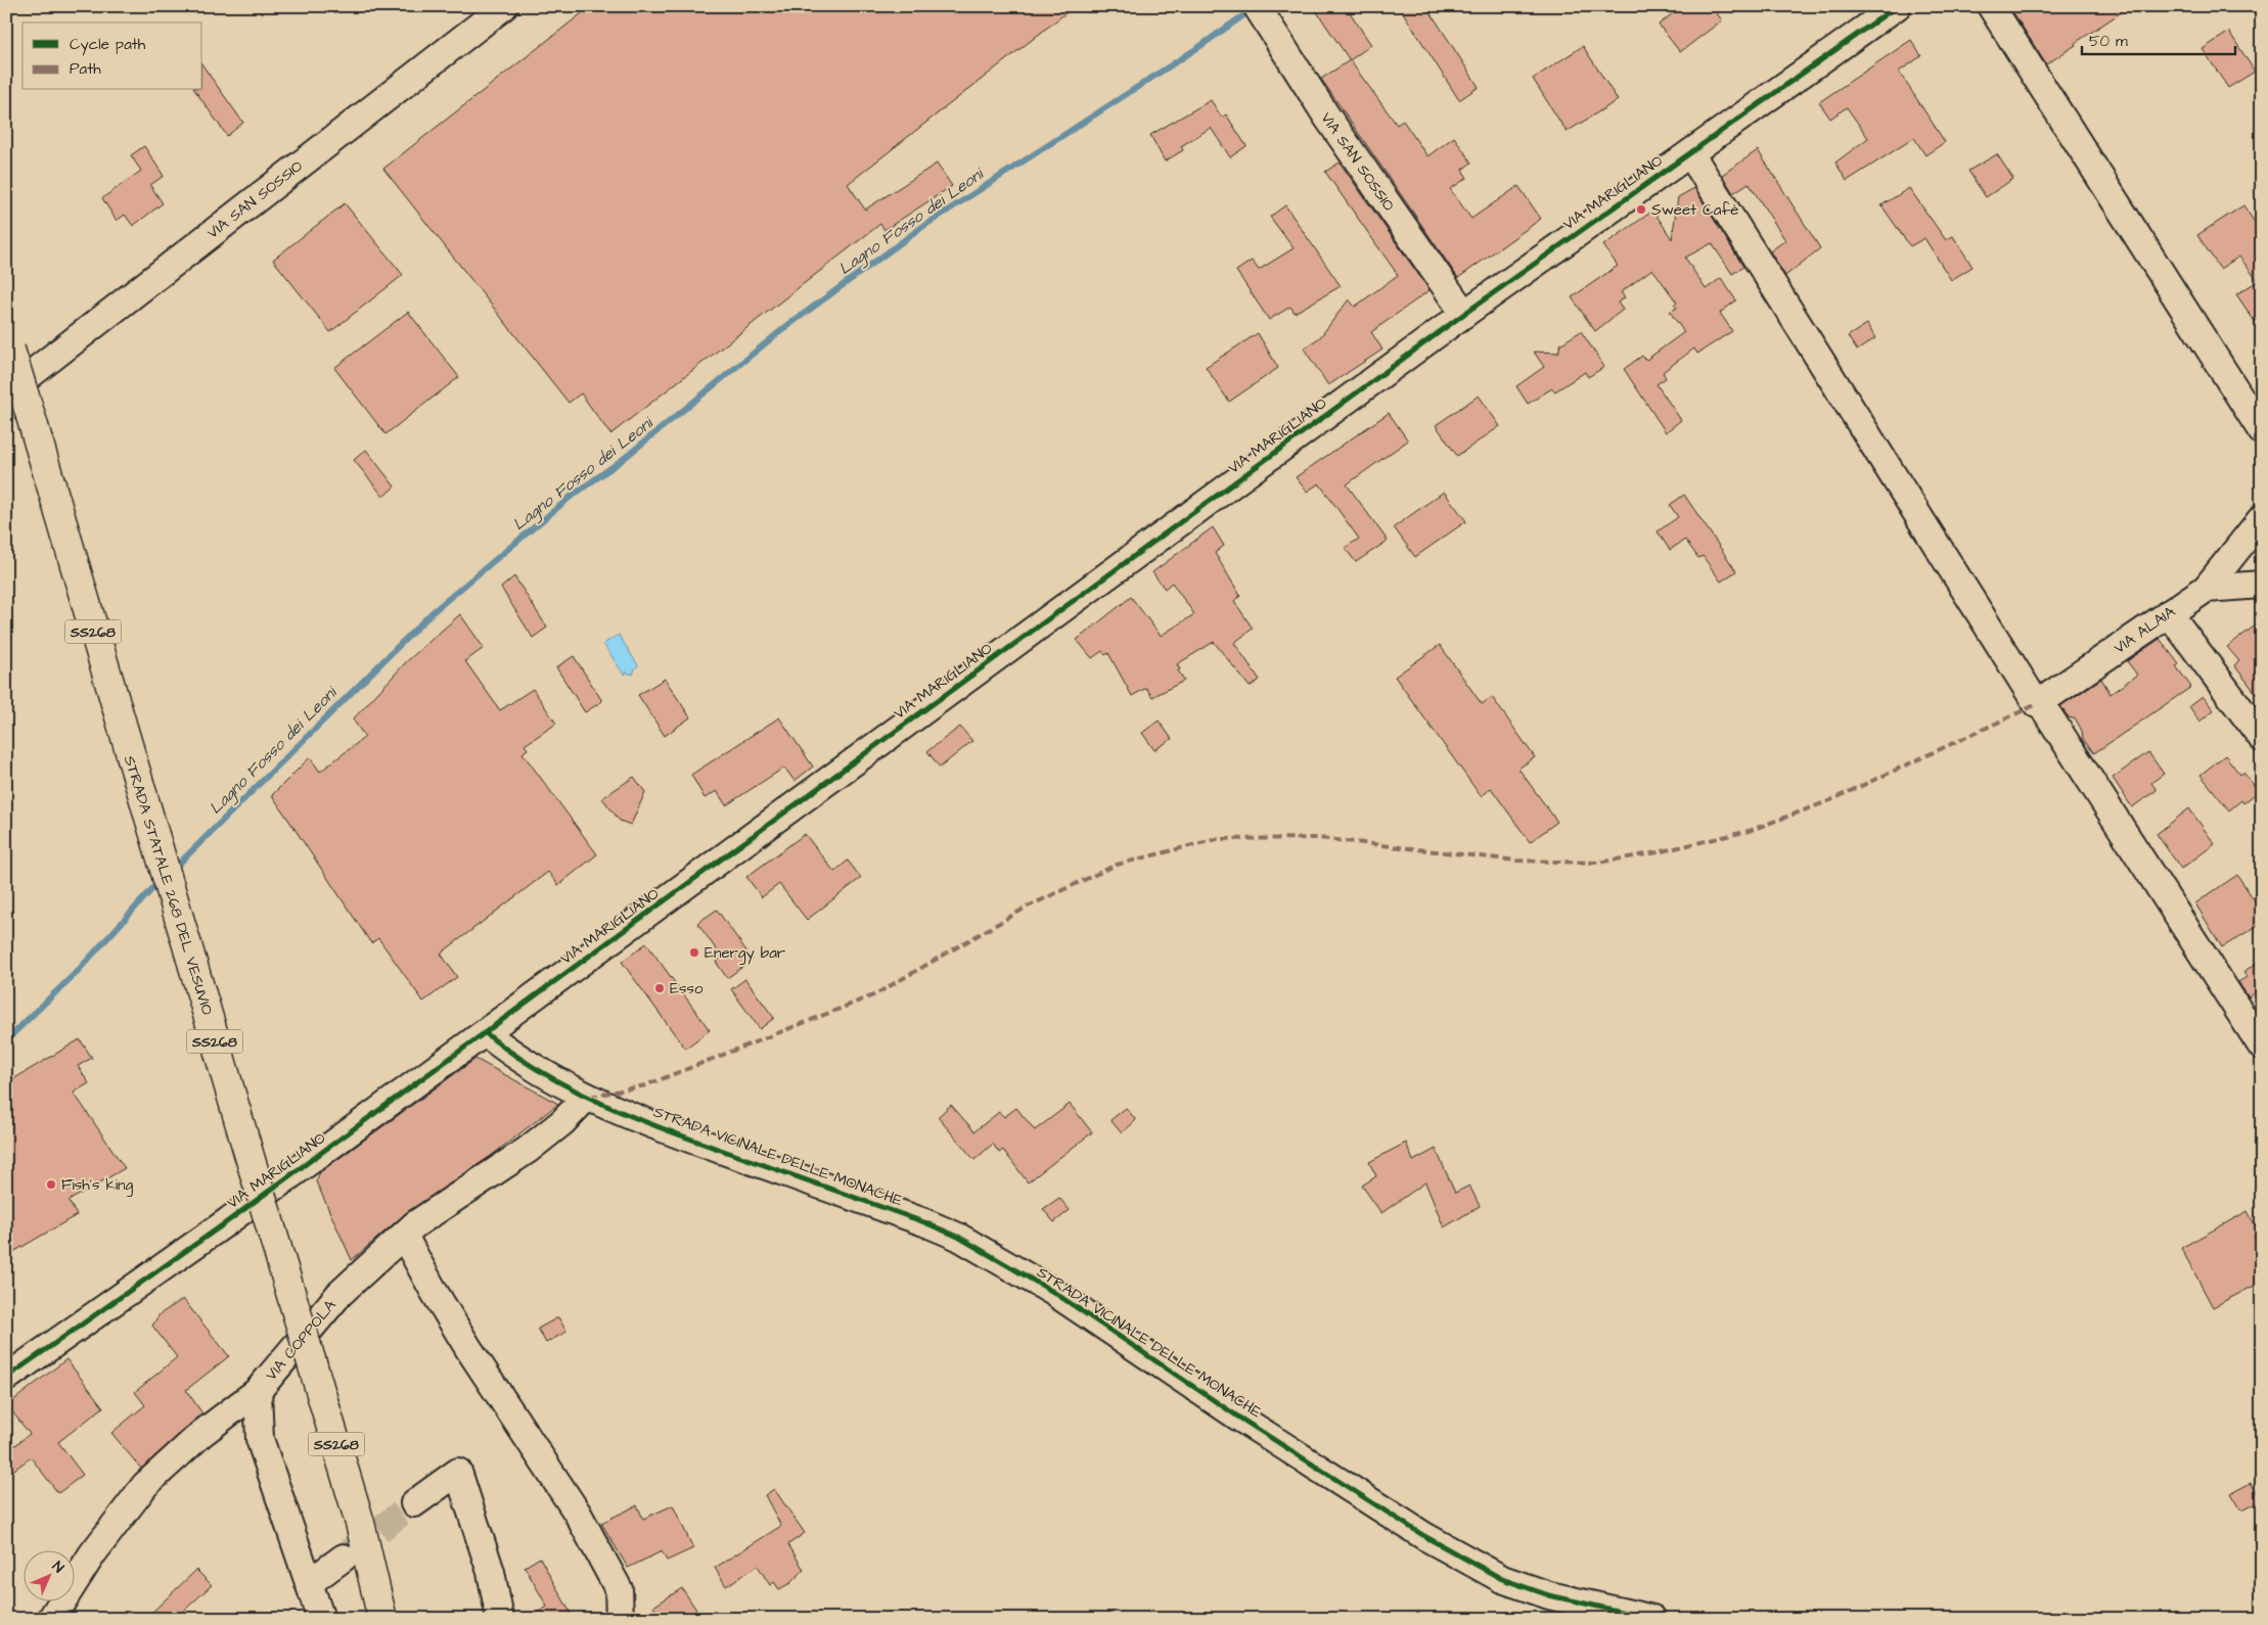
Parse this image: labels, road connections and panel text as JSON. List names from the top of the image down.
{
  "streets": {
    "highway": ["SS268", "STRADA STATALE 268 DEL VESUVIO"],
    "street": [
      "VIA SAN SOSSIO",
      "VIA MARIGLIANO",
      "VIA ALAIA",
      "STRADA VICINALE DELLE MONACHE",
      "VIA COPPOLA"
    ]
  },
  "crossings": [
    ["VIA SAN SOSSIO", "VIA MARIGLIANO"],
    ["VIA MARIGLIANO", "STRADA VICINALE DELLE MONACHE"],
    ["STRADA VICINALE DELLE MONACHE", "VIA COPPOLA"]
  ],
  "water": ["Lagno Fosso dei Leoni"],
  "places": [
    "Sweet Cafè",
    "Energy bar",
    "Esso",
    "Fish's king"
  ],
  "legend": ["Cycle path", "Path"],
  "scale_bar": "50 m",
  "north": "top right"
}
